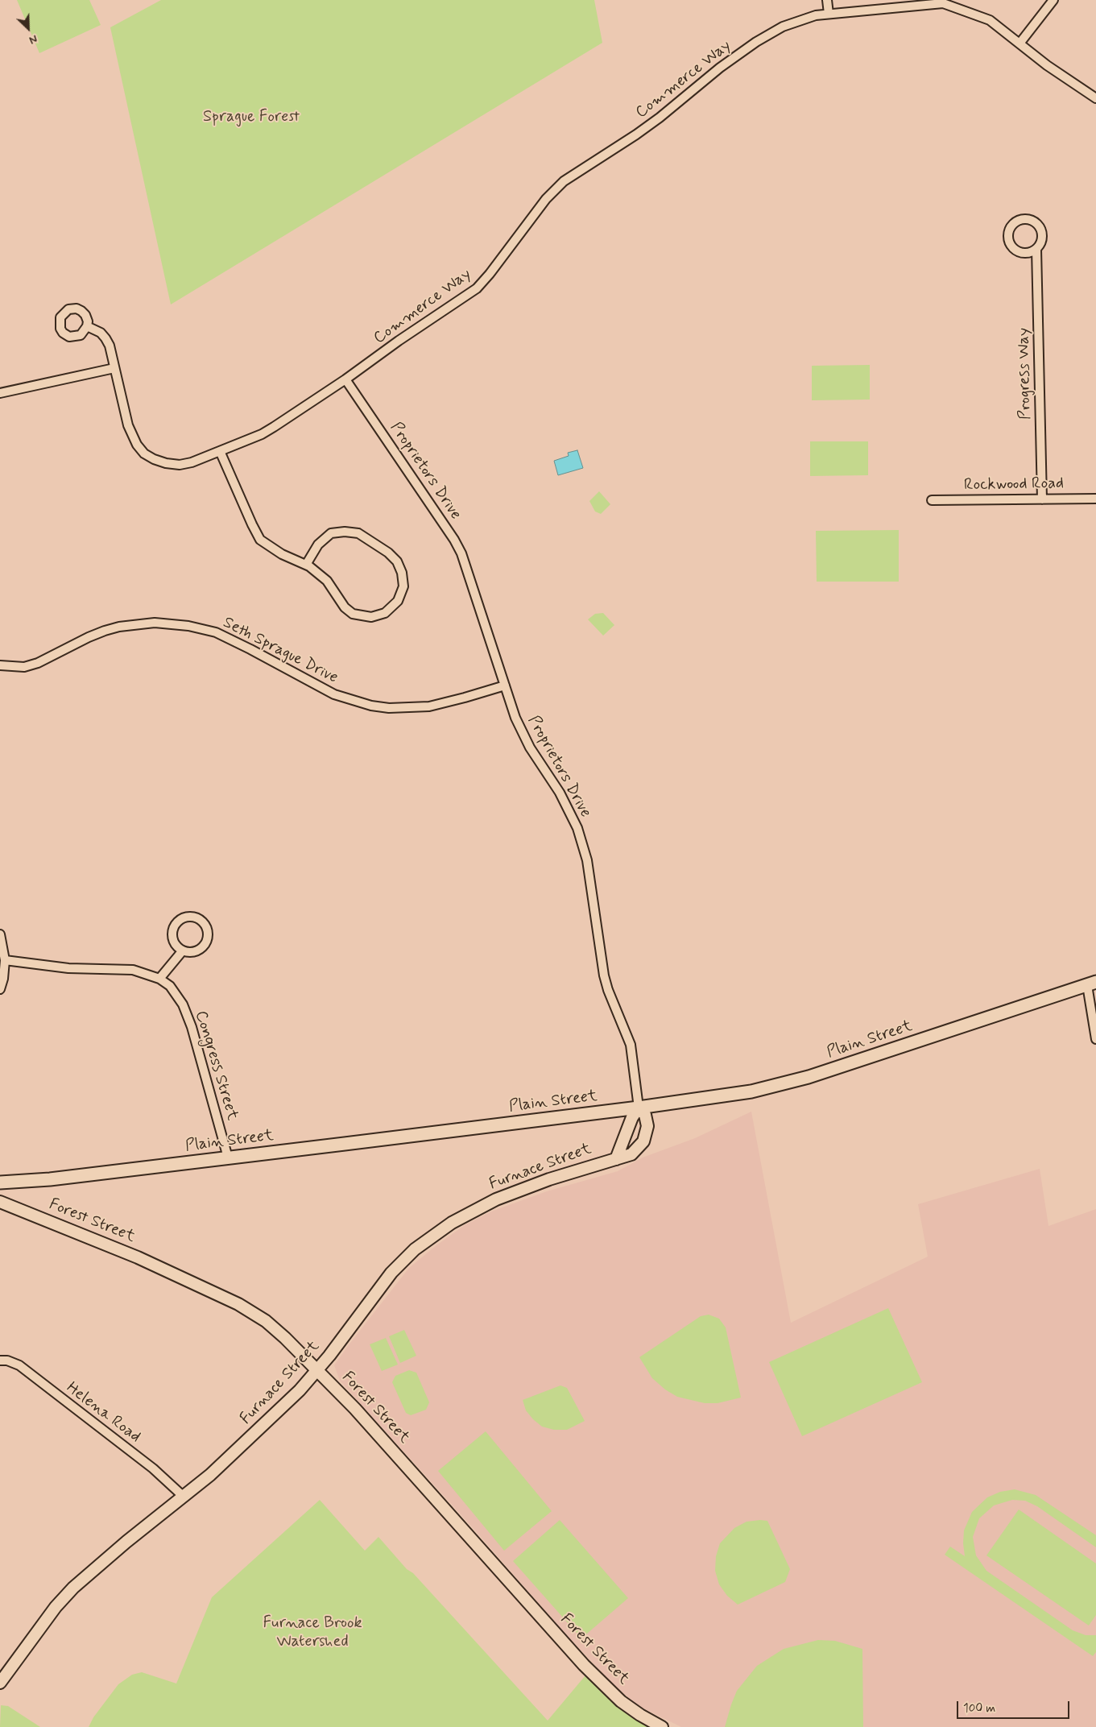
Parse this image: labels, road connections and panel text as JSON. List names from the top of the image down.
{
  "streets": {
    "main road": ["Plain Street", "Furnace Street", "Forest Street"],
    "street": [
      "Commerce Way",
      "Progress Way",
      "Proprietors Drive",
      "Rockwood Road",
      "Seth Sprague Drive",
      "Congress Street",
      "Helena Road"
    ]
  },
  "crossings": [
    ["Commerce Way", "Proprietors Drive"],
    ["Progress Way", "Rockwood Road"],
    ["Proprietors Drive", "Seth Sprague Drive"],
    ["Proprietors Drive", "Plain Street"],
    ["Proprietors Drive", "Furnace Street"],
    ["Plain Street", "Congress Street"],
    ["Plain Street", "Furnace Street"],
    ["Furnace Street", "Forest Street"],
    ["Furnace Street", "Helena Road"]
  ],
  "parks": ["Sprague Forest", "Furnace Brook Watershed"],
  "scale_bar": "100 m",
  "north": "bottom right"
}
